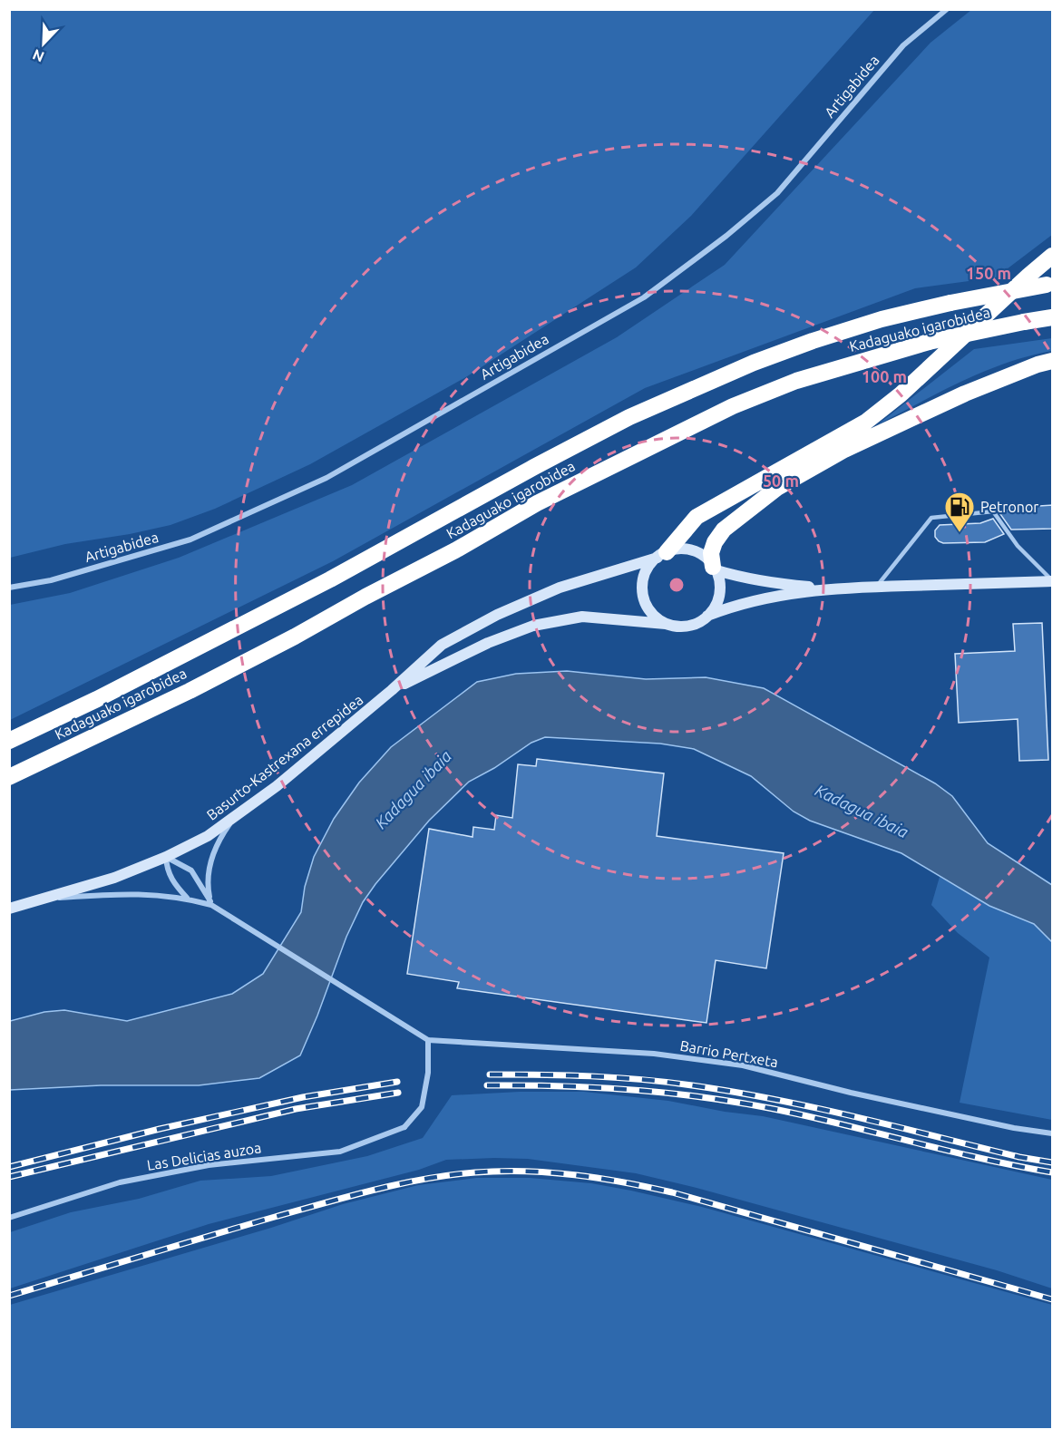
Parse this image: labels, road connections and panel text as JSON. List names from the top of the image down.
{
  "streets": {
    "highway": ["Kadaguako igarobidea"],
    "street": [
      "Artigabidea",
      "Basurto-Kastrexana errepidea",
      "Barrio Pertxeta",
      "Las Delicias auzoa"
    ]
  },
  "crossings": [
    ["Barrio Pertxeta", "Las Delicias auzoa"]
  ],
  "water": ["Kadagua ibaia"],
  "places": {
    "fuel station": ["Petronor"]
  },
  "north": "bottom left",
  "rings": ["150 m", "100 m", "50 m"]
}
